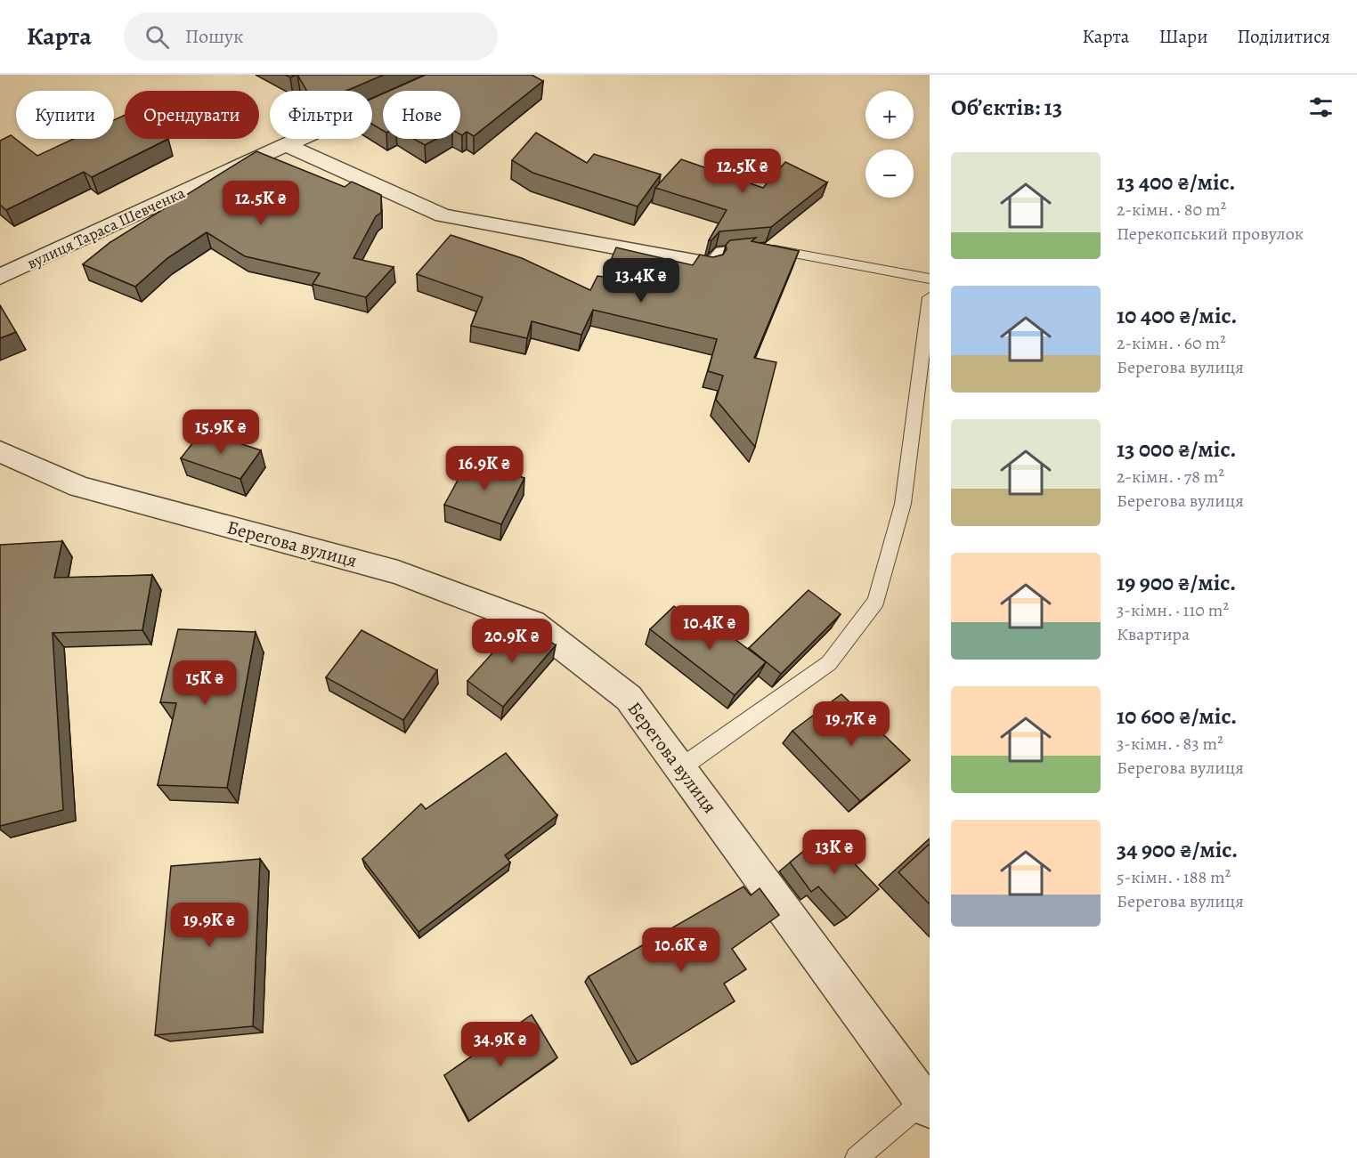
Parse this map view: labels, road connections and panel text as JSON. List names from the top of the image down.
{
  "streets": {
    "street": ["вулиця Тараса Шевченка", "Берегова вулиця"]
  },
  "page": {
    "header": "Карта",
    "search": "Пошук",
    "nav": ["Карта", "Шари", "Поділитися"],
    "heading": "Об’єктів: 13",
    "map_buttons": ["+", "−"],
    "chip": [
      "Купити",
      "Орендувати",
      "Фільтри",
      "Нове"
    ],
    "list": [
      {
        "name": "13 400 ₴/міс.",
        "note": "2-кімн. · 80 m² · Перекопський провулок"
      },
      {
        "name": "10 400 ₴/міс.",
        "note": "2-кімн. · 60 m² · Берегова вулиця"
      },
      {
        "name": "13 000 ₴/міс.",
        "note": "2-кімн. · 78 m² · Берегова вулиця"
      },
      {
        "name": "19 900 ₴/міс.",
        "note": "3-кімн. · 110 m² · Квартира"
      },
      {
        "name": "10 600 ₴/міс.",
        "note": "3-кімн. · 83 m² · Берегова вулиця"
      },
      {
        "name": "34 900 ₴/міс.",
        "note": "5-кімн. · 188 m² · Берегова вулиця"
      }
    ],
    "price": [
      "12.5K ₴",
      "12.5K ₴",
      "13.4K ₴",
      "15.9K ₴",
      "16.9K ₴",
      "10.4K ₴",
      "20.9K ₴",
      "15K ₴",
      "19.7K ₴",
      "13K ₴",
      "19.9K ₴",
      "10.6K ₴",
      "34.9K ₴"
    ]
  }
}
